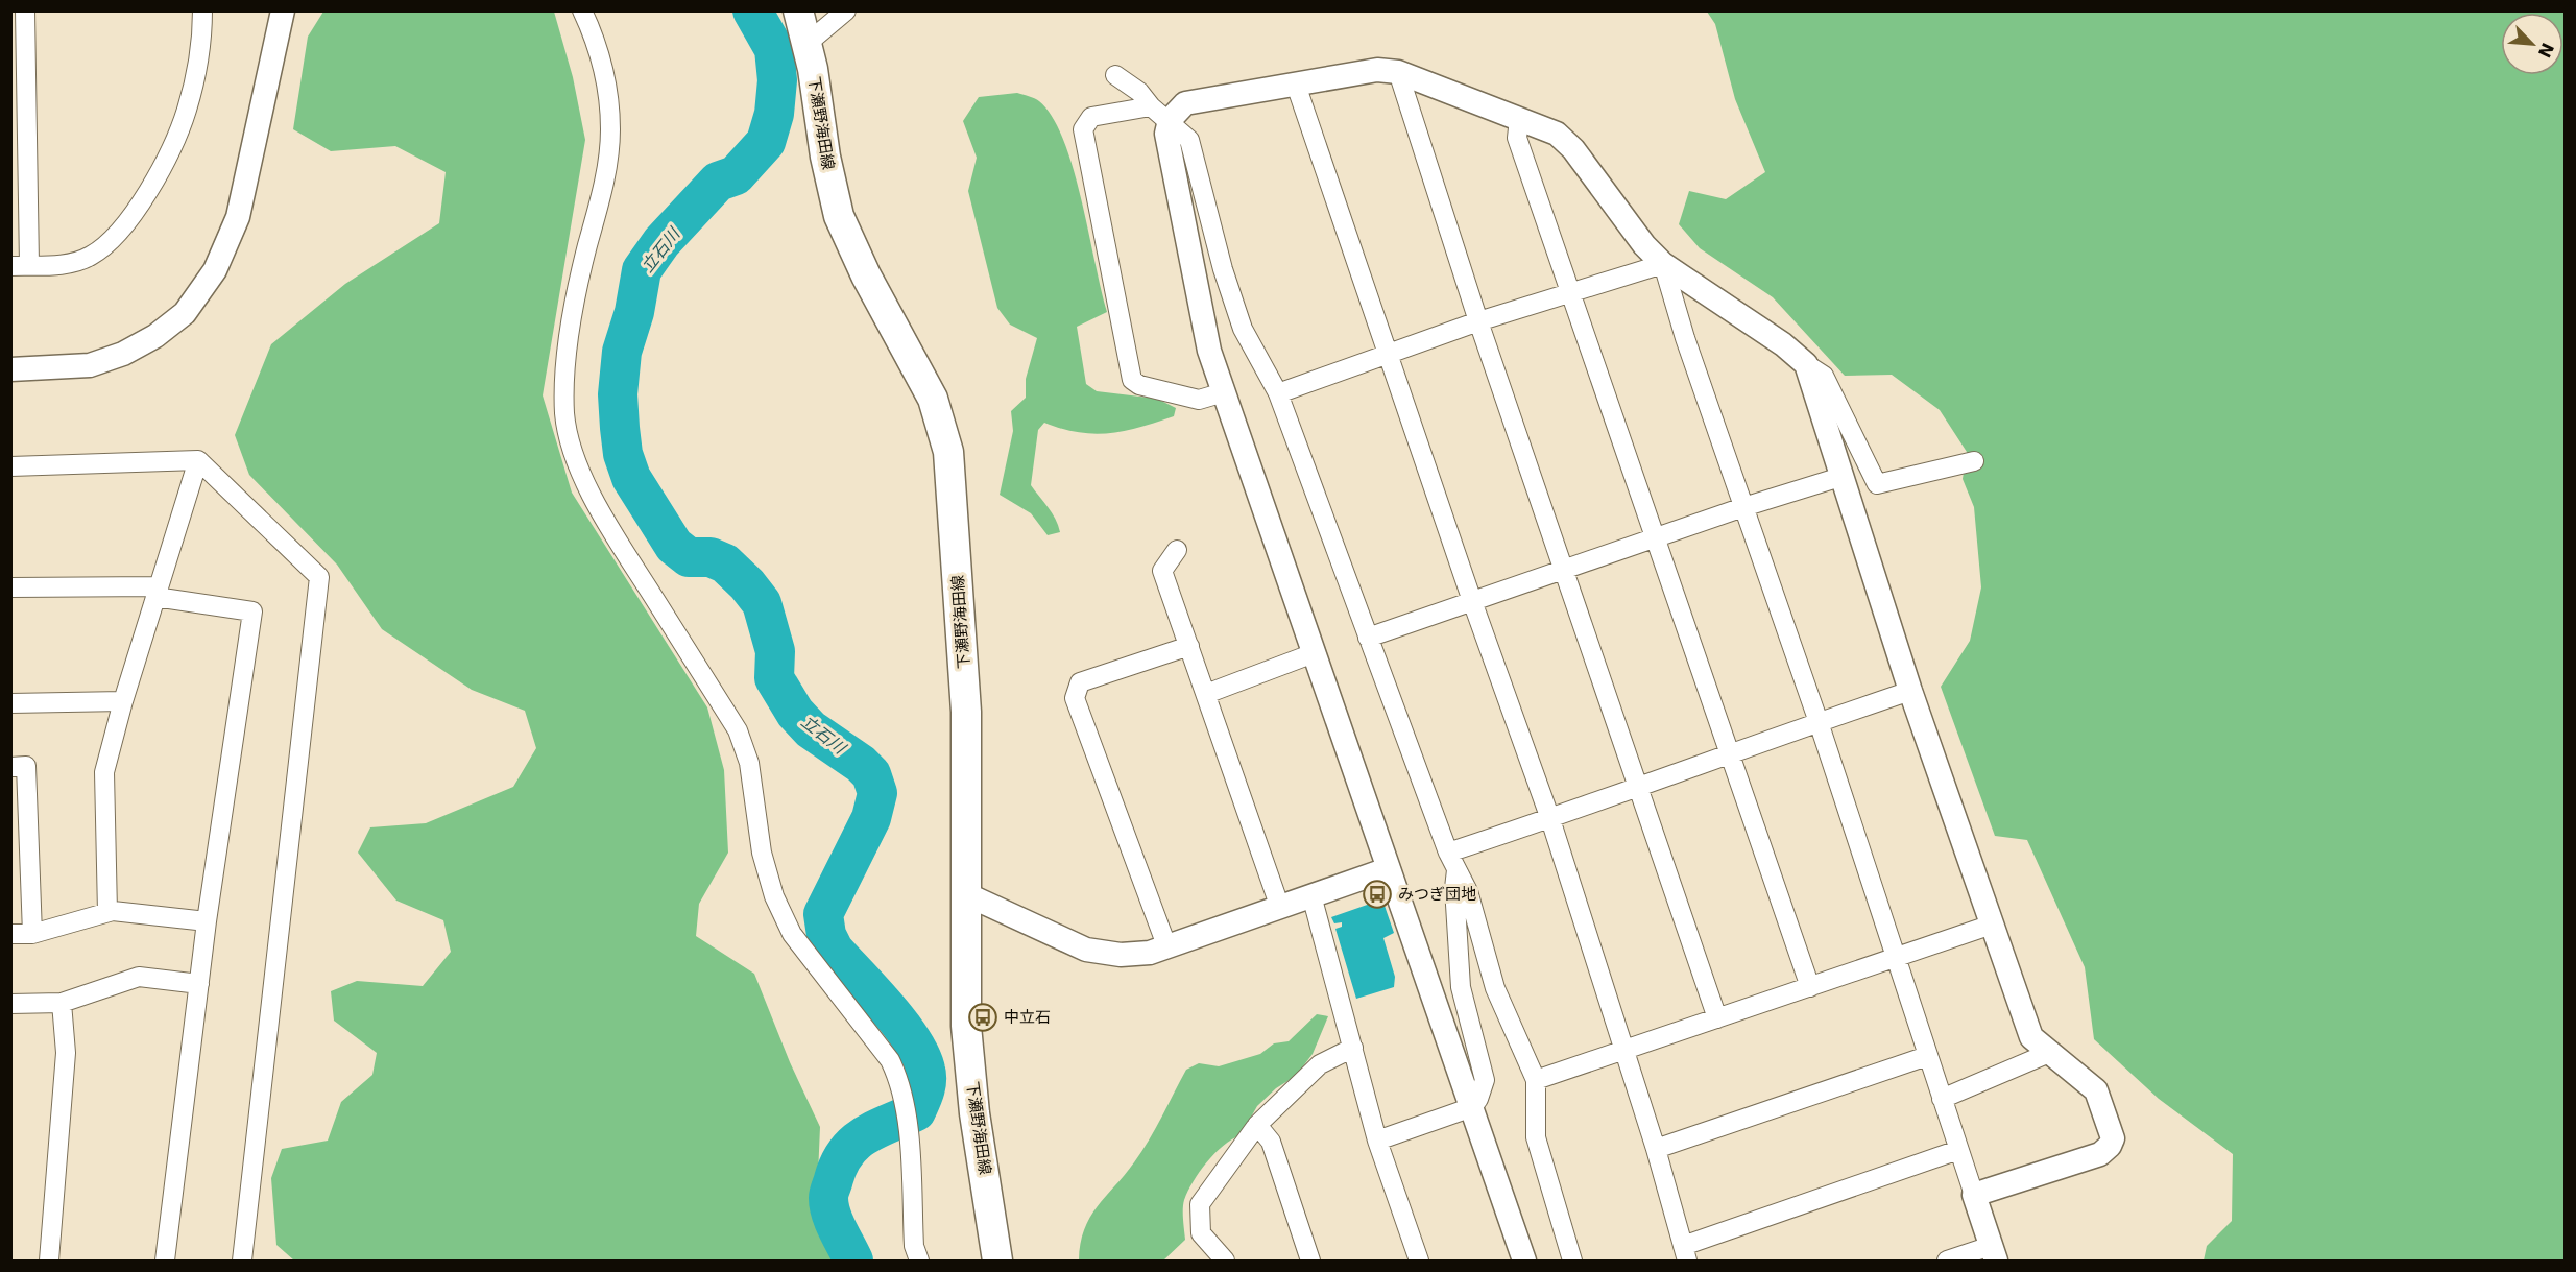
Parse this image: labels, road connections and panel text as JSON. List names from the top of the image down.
{
  "streets": {
    "main road": ["下瀬野海田線"]
  },
  "water": ["立石川"],
  "places": {
    "bus stop": ["みつぎ団地", "中立石"]
  },
  "north": "bottom right"
}
